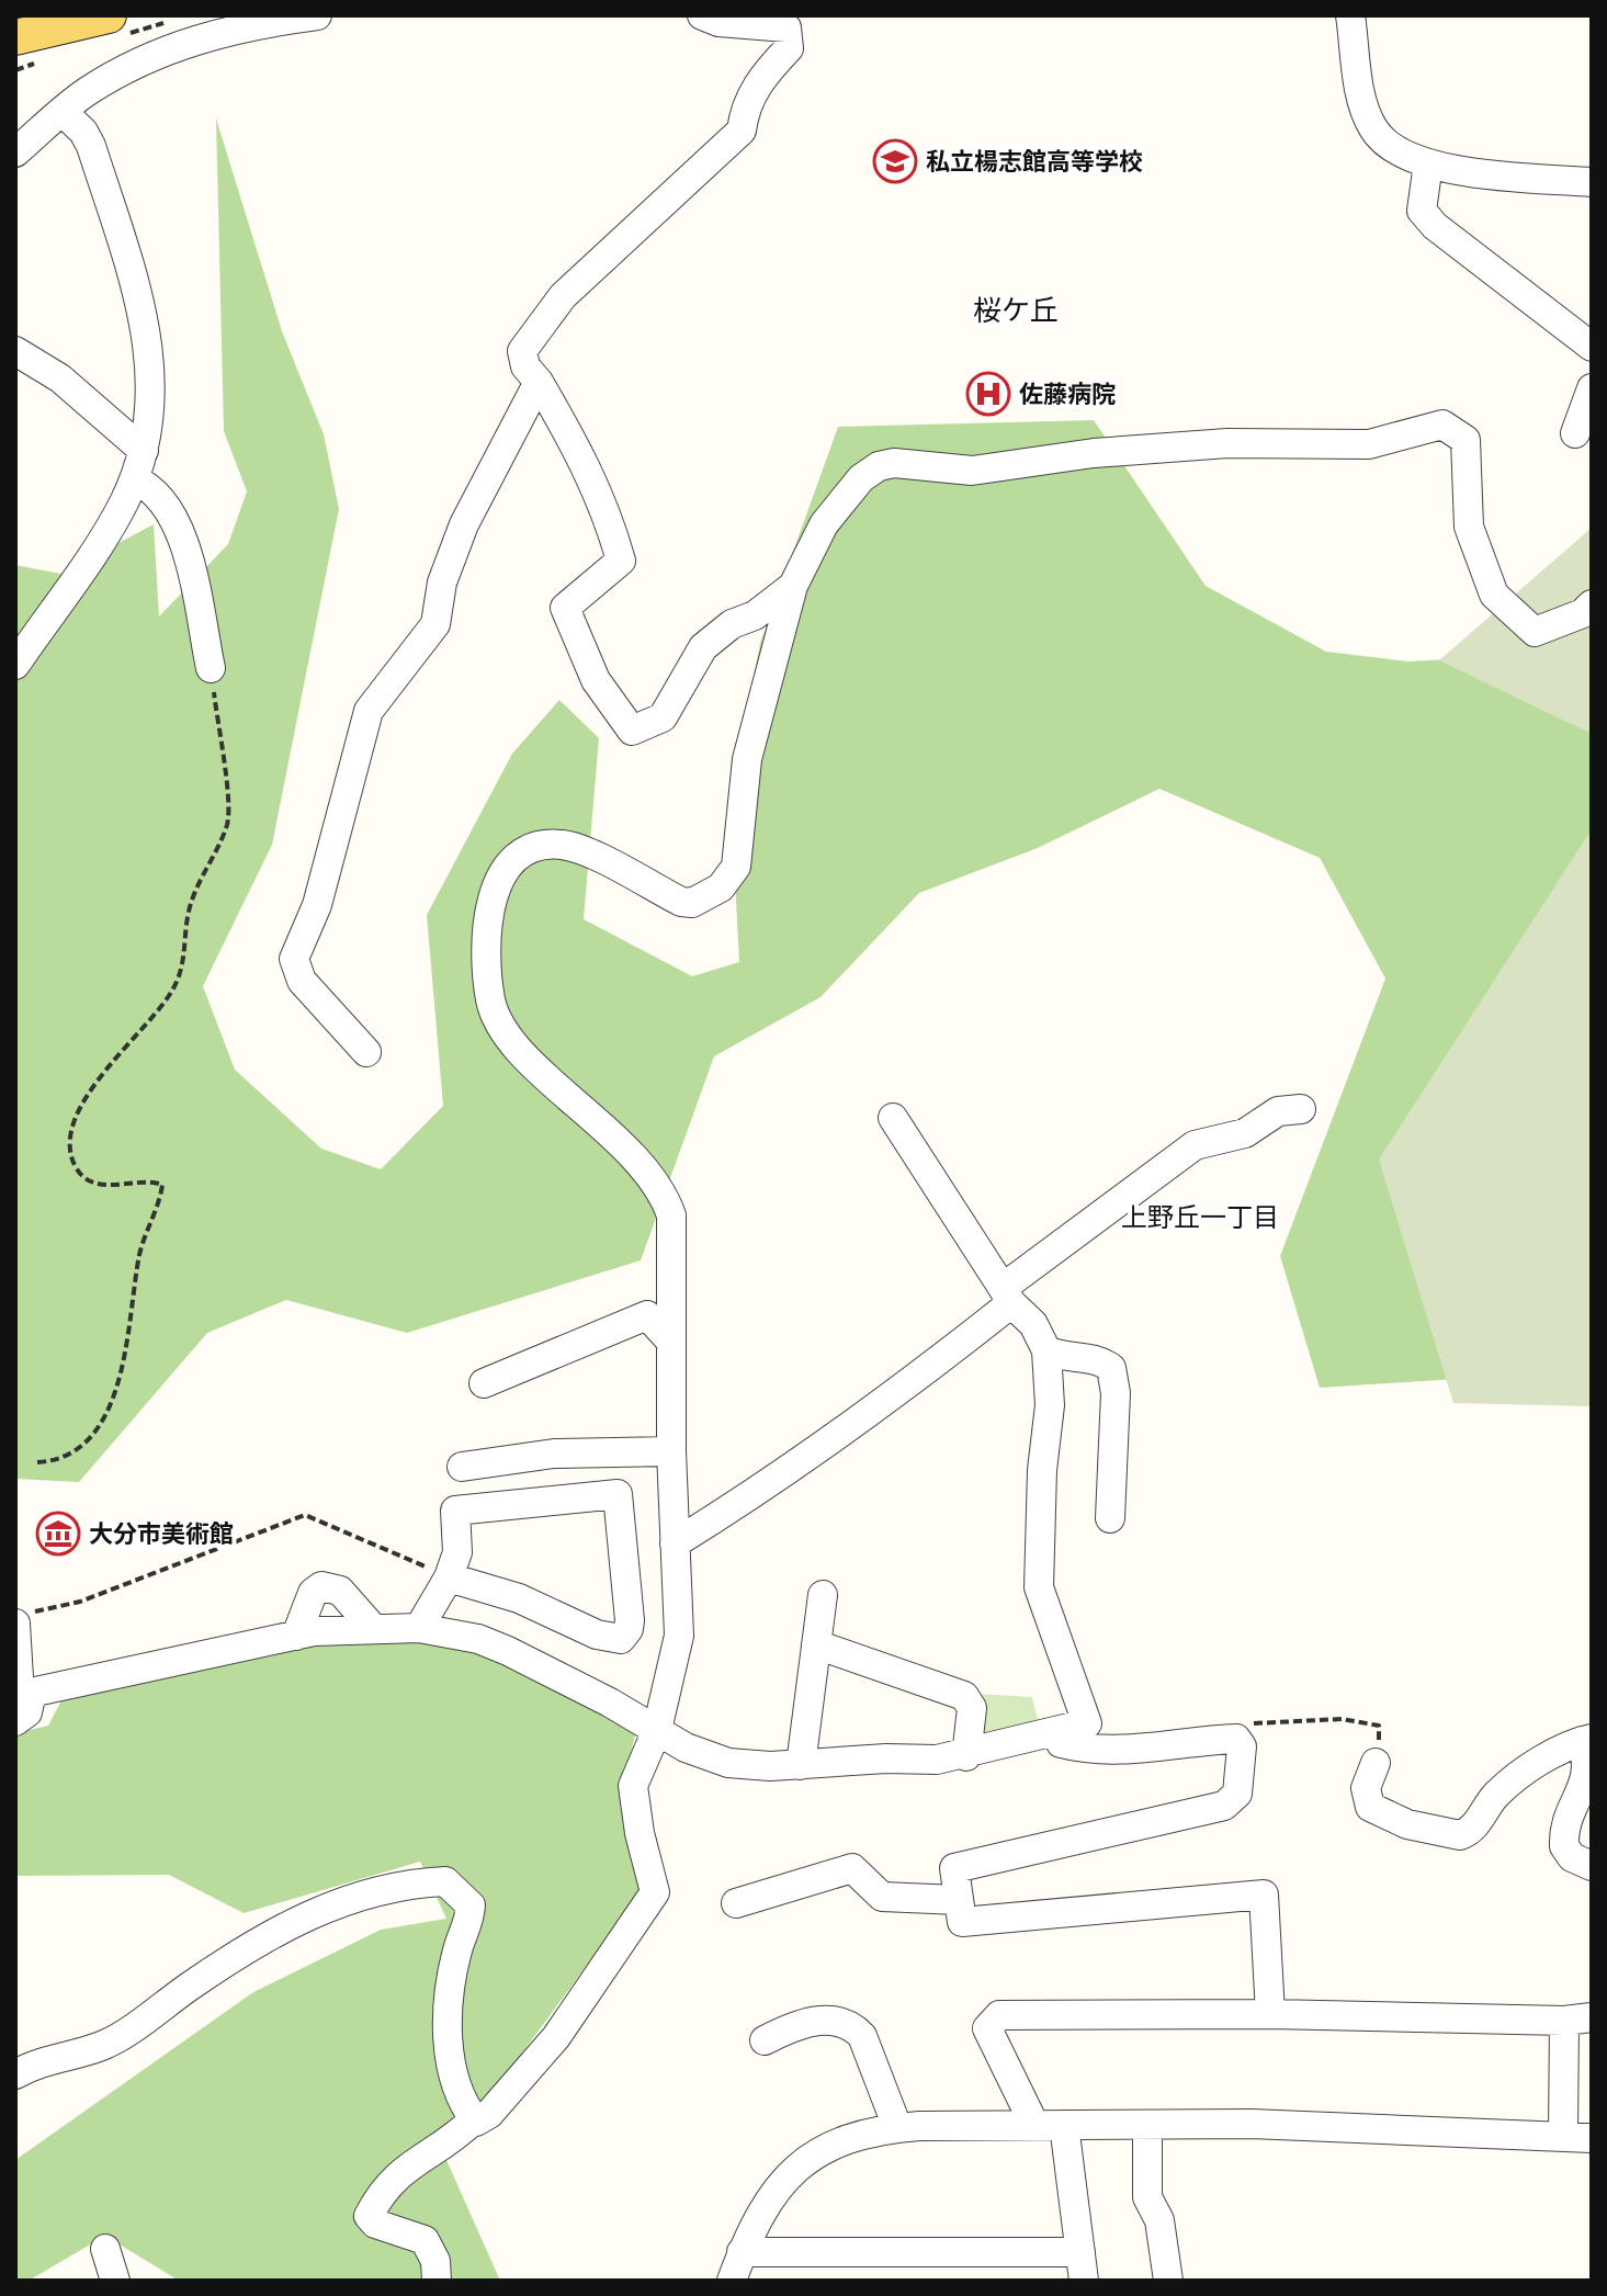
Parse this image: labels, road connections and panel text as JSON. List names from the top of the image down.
{
  "districts": ["桜ケ丘", "上野丘一丁目"],
  "places": {
    "school or university": ["私立楊志館高等学校"],
    "hospital": ["佐藤病院"],
    "museum": ["大分市美術館"]
  }
}
